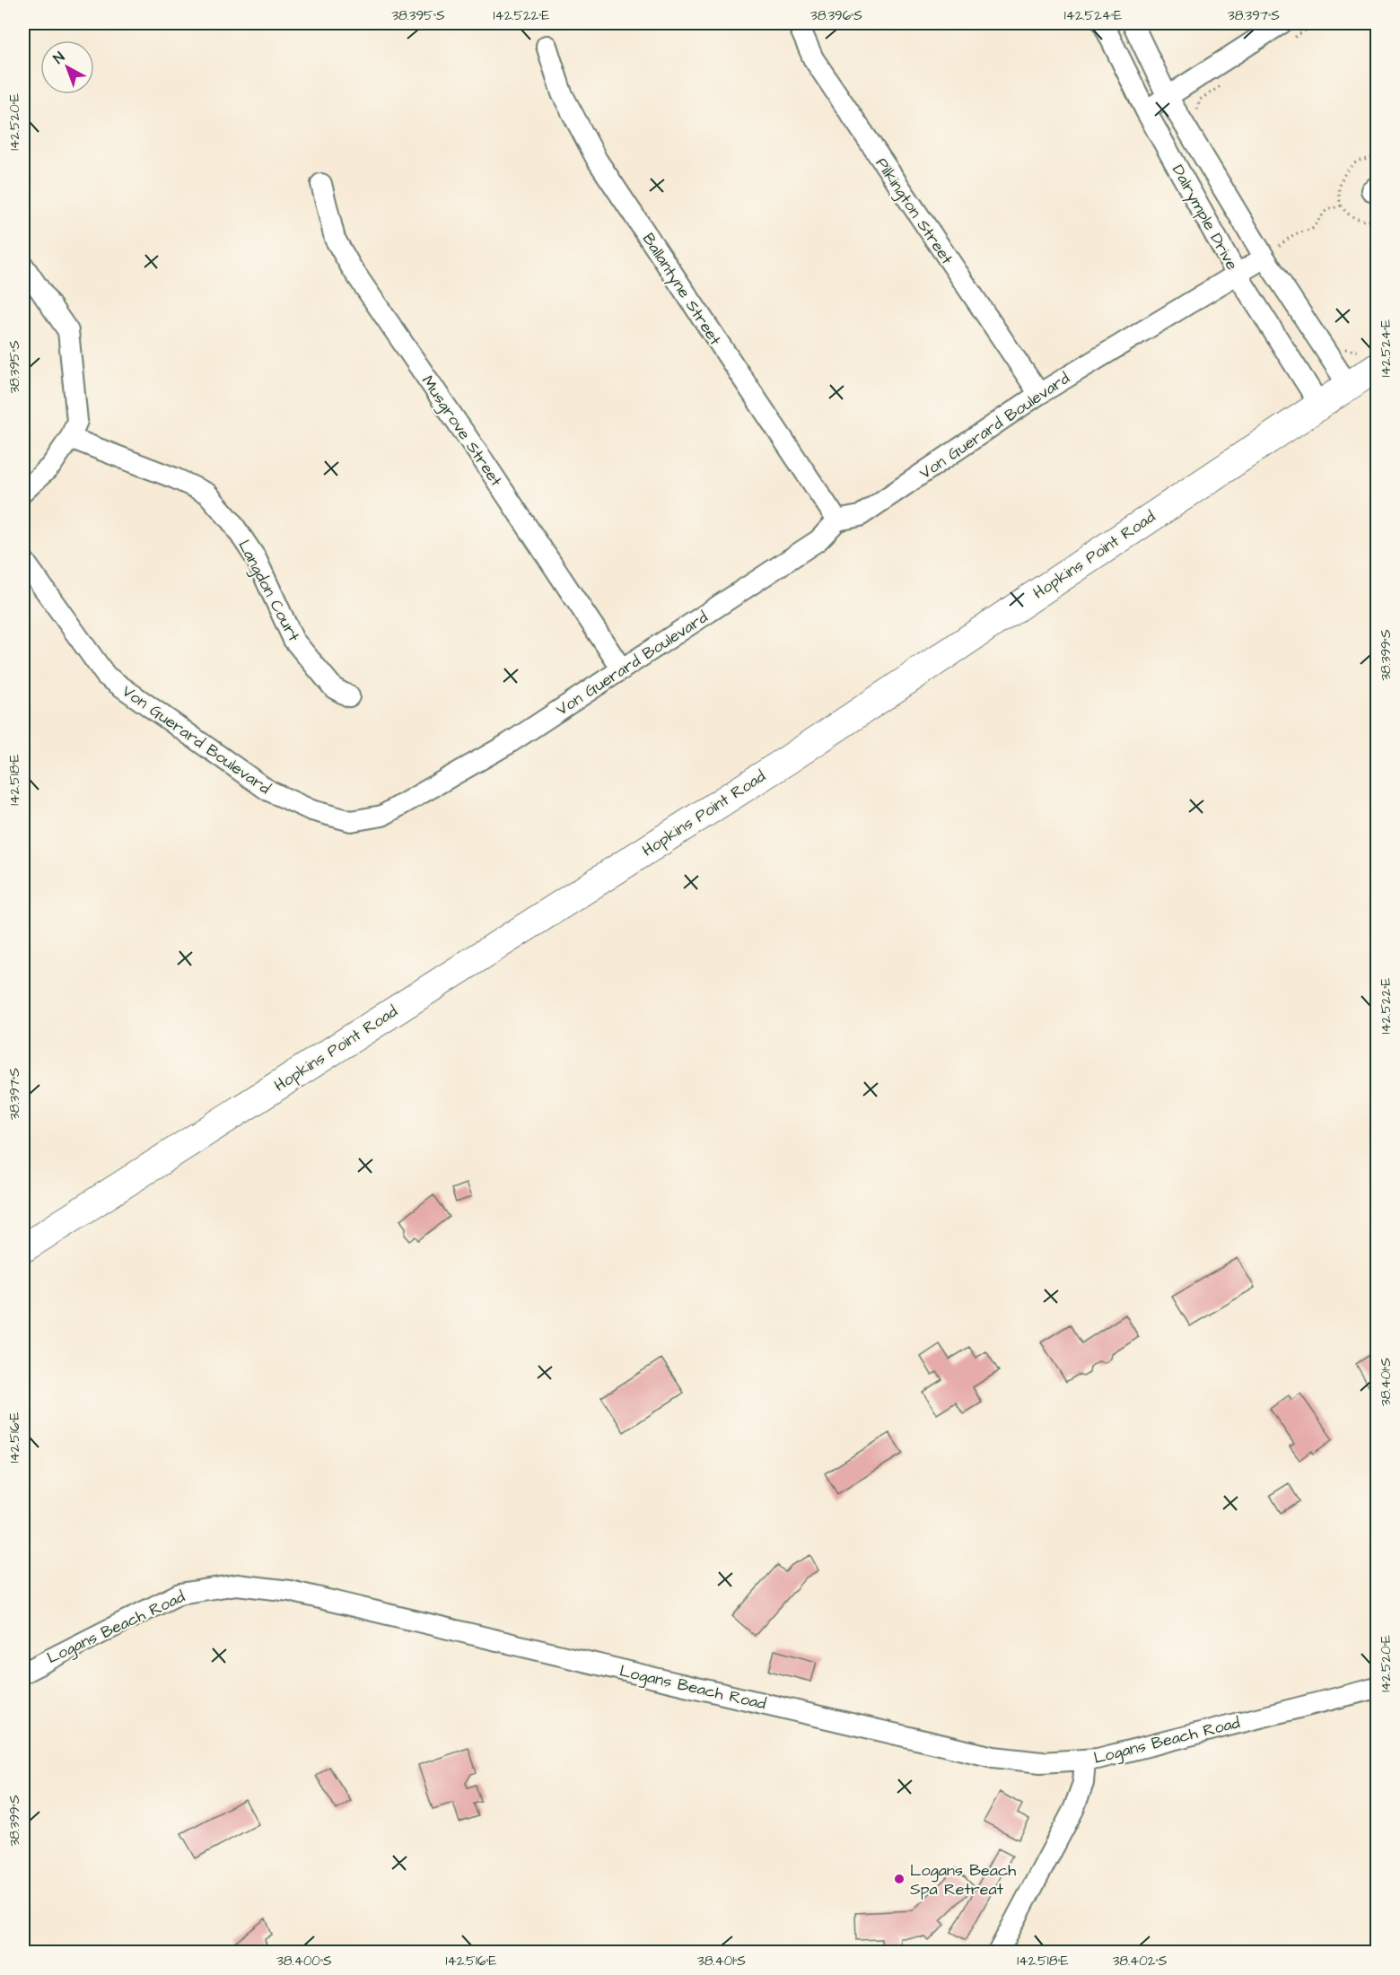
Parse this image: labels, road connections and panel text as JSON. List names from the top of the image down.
{
  "streets": {
    "street": [
      "Pilkington Street",
      "Dalrymple Drive",
      "Ballantyne Street",
      "Von Guerard Boulevard",
      "Musgrove Street",
      "Hopkins Point Road",
      "Langdon Court",
      "Logans Beach Road"
    ]
  },
  "crossings": [
    ["Pilkington Street", "Von Guerard Boulevard"],
    ["Dalrymple Drive", "Von Guerard Boulevard"],
    ["Dalrymple Drive", "Hopkins Point Road"],
    ["Ballantyne Street", "Von Guerard Boulevard"],
    ["Von Guerard Boulevard", "Musgrove Street"]
  ],
  "places": ["Logans Beach Spa Retreat"],
  "north": "top left",
  "coordinates": [
    "38.395°S",
    "142.522°E",
    "38.396°S",
    "142.524°E",
    "38.397°S",
    "142.520°E",
    "38.399°S",
    "142.518°E",
    "38.401°S",
    "142.516°E",
    "38.400°S",
    "38.402°S"
  ]
}
